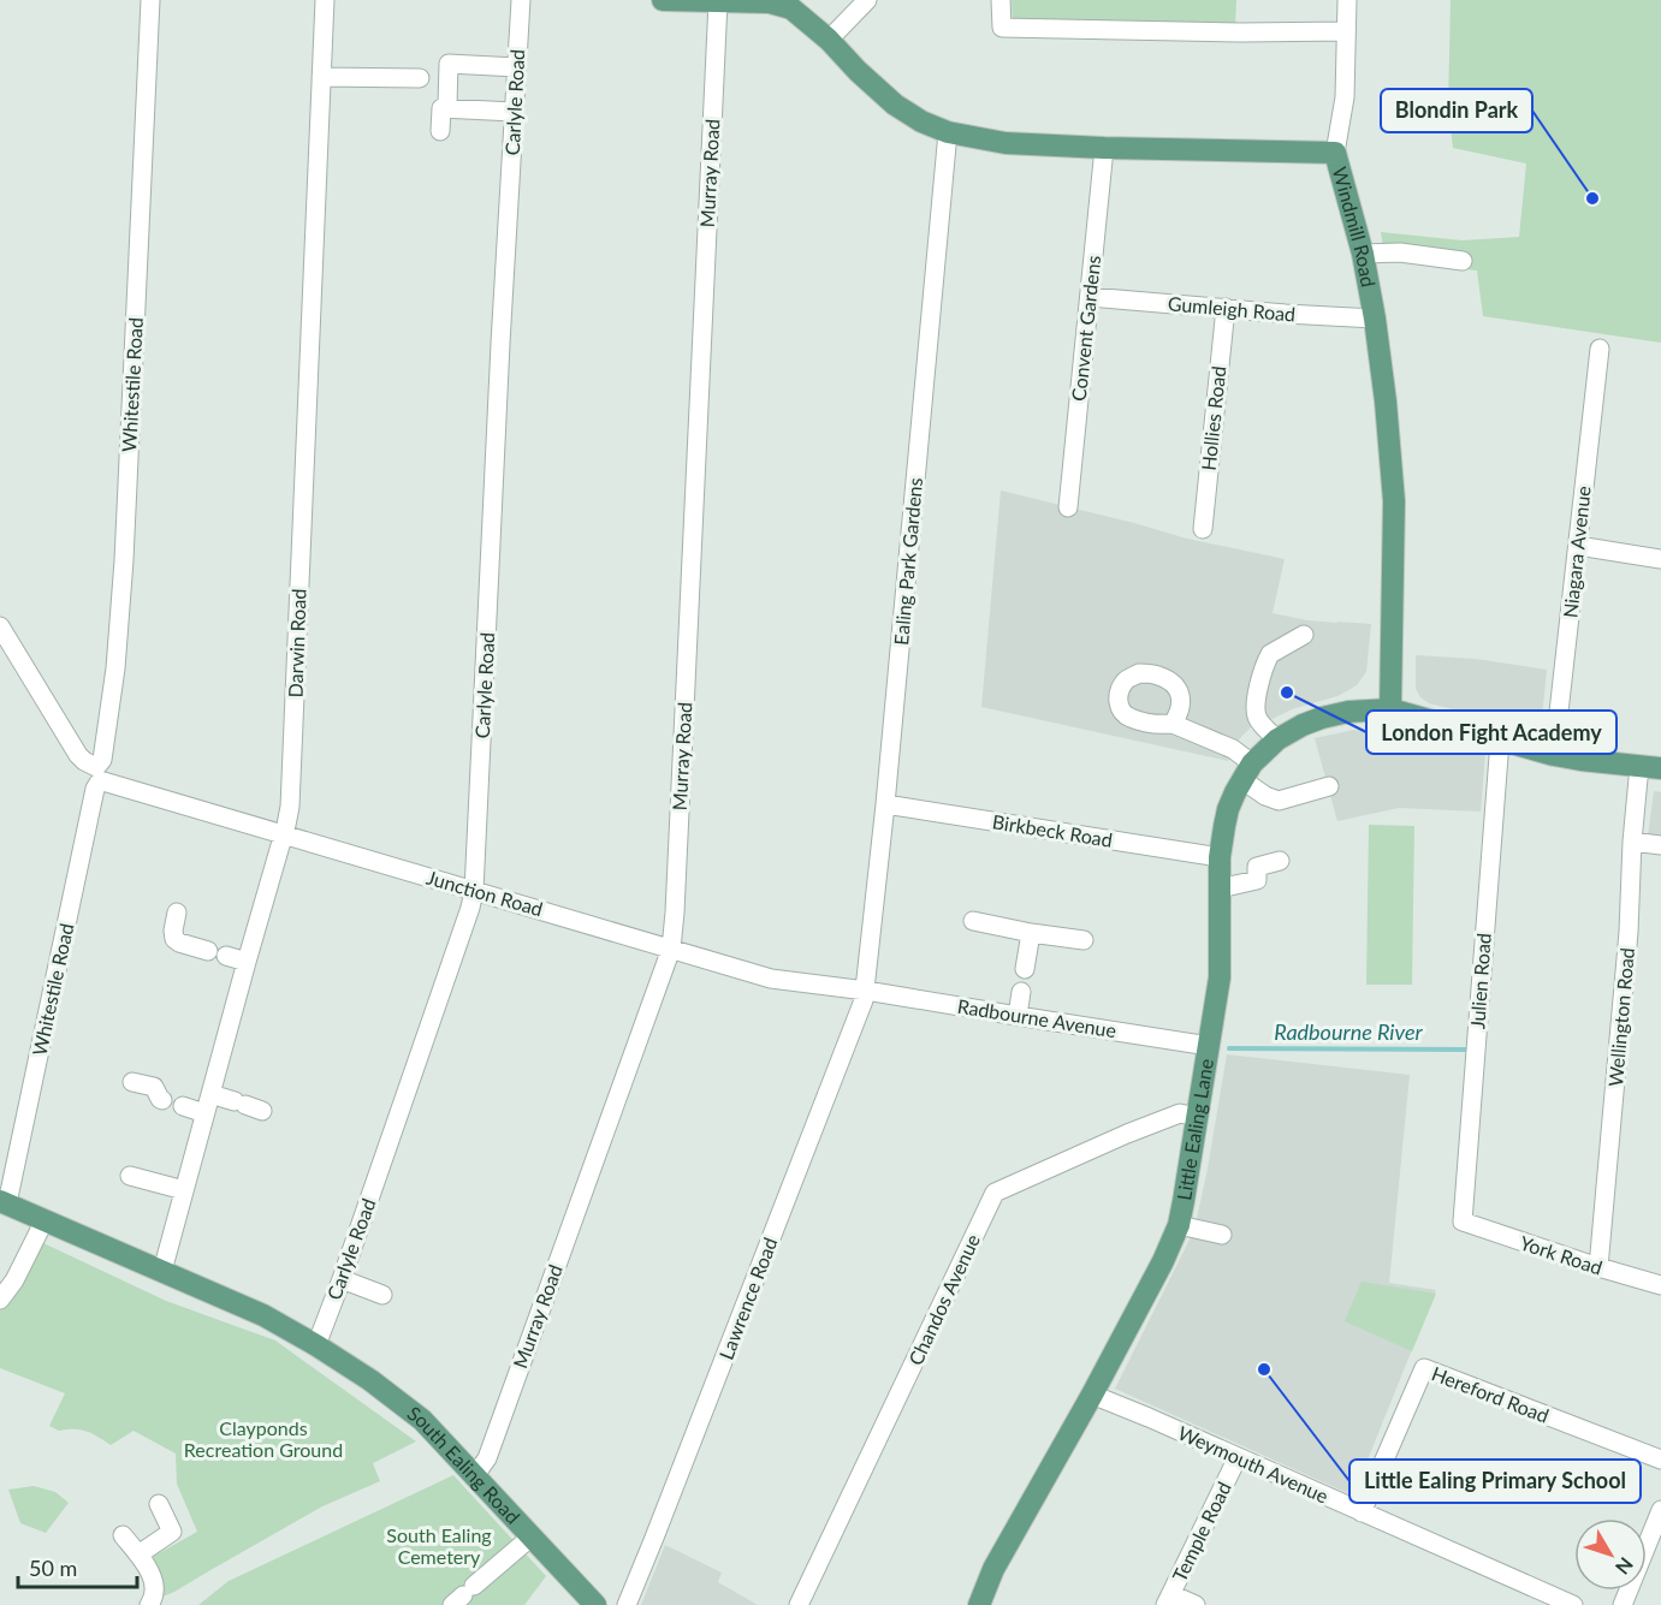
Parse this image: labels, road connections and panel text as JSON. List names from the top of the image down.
{
  "streets": {
    "main road": ["Windmill Road", "Little Ealing Lane", "South Ealing Road"],
    "street": [
      "Carlyle Road",
      "Murray Road",
      "Gumleigh Road",
      "Convent Gardens",
      "Whitestile Road",
      "Hollies Road",
      "Niagara Avenue",
      "Ealing Park Gardens",
      "Darwin Road",
      "Birkbeck Road",
      "Junction Road",
      "Julien Road",
      "Wellington Road",
      "Radbourne Avenue",
      "York Road",
      "Lawrence Road",
      "Chandos Avenue",
      "Hereford Road",
      "Weymouth Avenue",
      "Temple Road"
    ]
  },
  "crossings": [
    ["Carlyle Road", "Junction Road"],
    ["Carlyle Road", "South Ealing Road"],
    ["Murray Road", "Windmill Road"],
    ["Murray Road", "Junction Road"],
    ["Murray Road", "South Ealing Road"],
    ["Windmill Road", "Gumleigh Road"],
    ["Windmill Road", "Convent Gardens"],
    ["Windmill Road", "Ealing Park Gardens"],
    ["Windmill Road", "Little Ealing Lane"],
    ["Gumleigh Road", "Convent Gardens"],
    ["Gumleigh Road", "Hollies Road"],
    ["Whitestile Road", "Junction Road"],
    ["Whitestile Road", "South Ealing Road"],
    ["Niagara Avenue", "Little Ealing Lane"],
    ["Ealing Park Gardens", "Birkbeck Road"],
    ["Ealing Park Gardens", "Junction Road"],
    ["Ealing Park Gardens", "Radbourne Avenue"],
    ["Ealing Park Gardens", "Lawrence Road"],
    ["Darwin Road", "Junction Road"],
    ["Darwin Road", "South Ealing Road"],
    ["Birkbeck Road", "Little Ealing Lane"],
    ["Junction Road", "Radbourne Avenue"],
    ["Junction Road", "Lawrence Road"],
    ["Julien Road", "Little Ealing Lane"],
    ["Julien Road", "York Road"],
    ["Wellington Road", "Little Ealing Lane"],
    ["Wellington Road", "York Road"],
    ["Radbourne Avenue", "Little Ealing Lane"],
    ["Radbourne Avenue", "Lawrence Road"],
    ["Little Ealing Lane", "Chandos Avenue"],
    ["Little Ealing Lane", "Weymouth Avenue"],
    ["Hereford Road", "Weymouth Avenue"],
    ["Weymouth Avenue", "Temple Road"]
  ],
  "water": ["Radbourne River"],
  "parks": ["Clayponds Recreation Ground", "South Ealing Cemetery"],
  "places": ["Blondin Park", "London Fight Academy", "Little Ealing Primary School"],
  "scale_bar": "50 m",
  "north": "bottom right"
}
